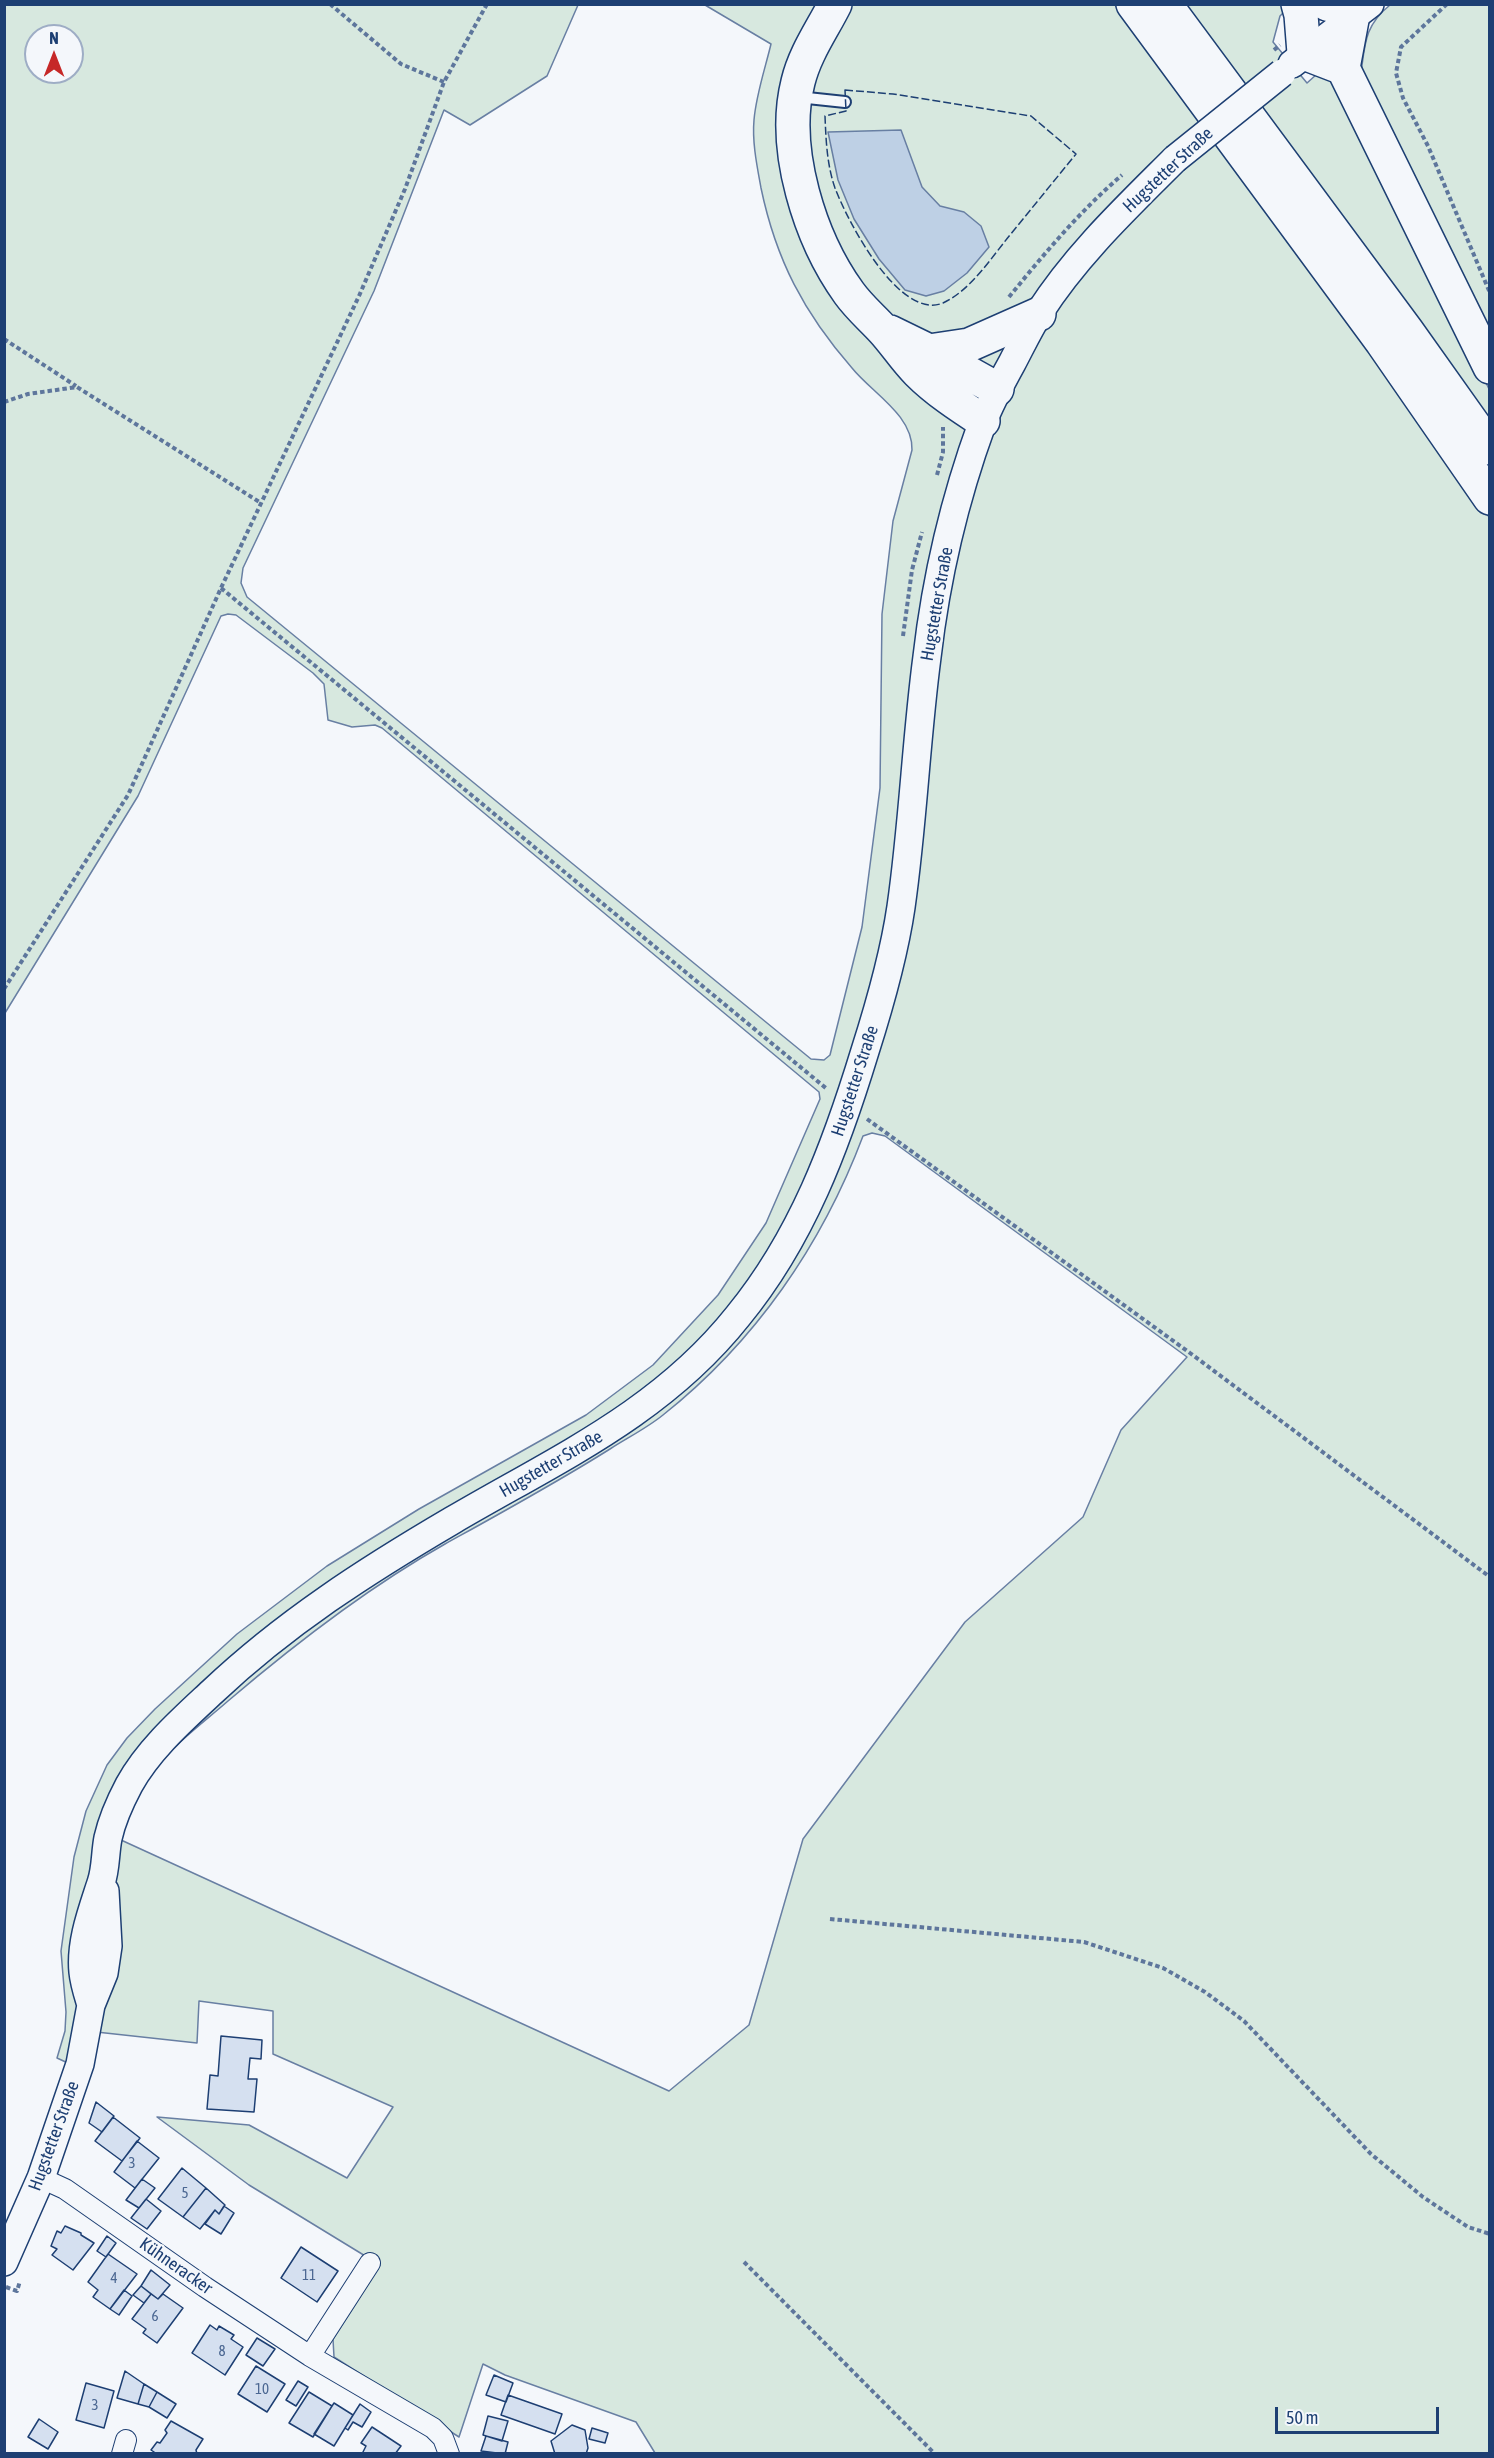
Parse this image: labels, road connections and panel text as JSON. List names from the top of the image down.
{
  "streets": {
    "street": ["Hugstetter Straße", "Kühneracker"]
  },
  "crossings": [
    ["Hugstetter Straße", "Kühneracker"]
  ],
  "house_numbers": [
    "3",
    "5",
    "11",
    "4",
    "6",
    "8",
    "10",
    "3"
  ],
  "scale_bar": "50 m",
  "north": "top"
}
